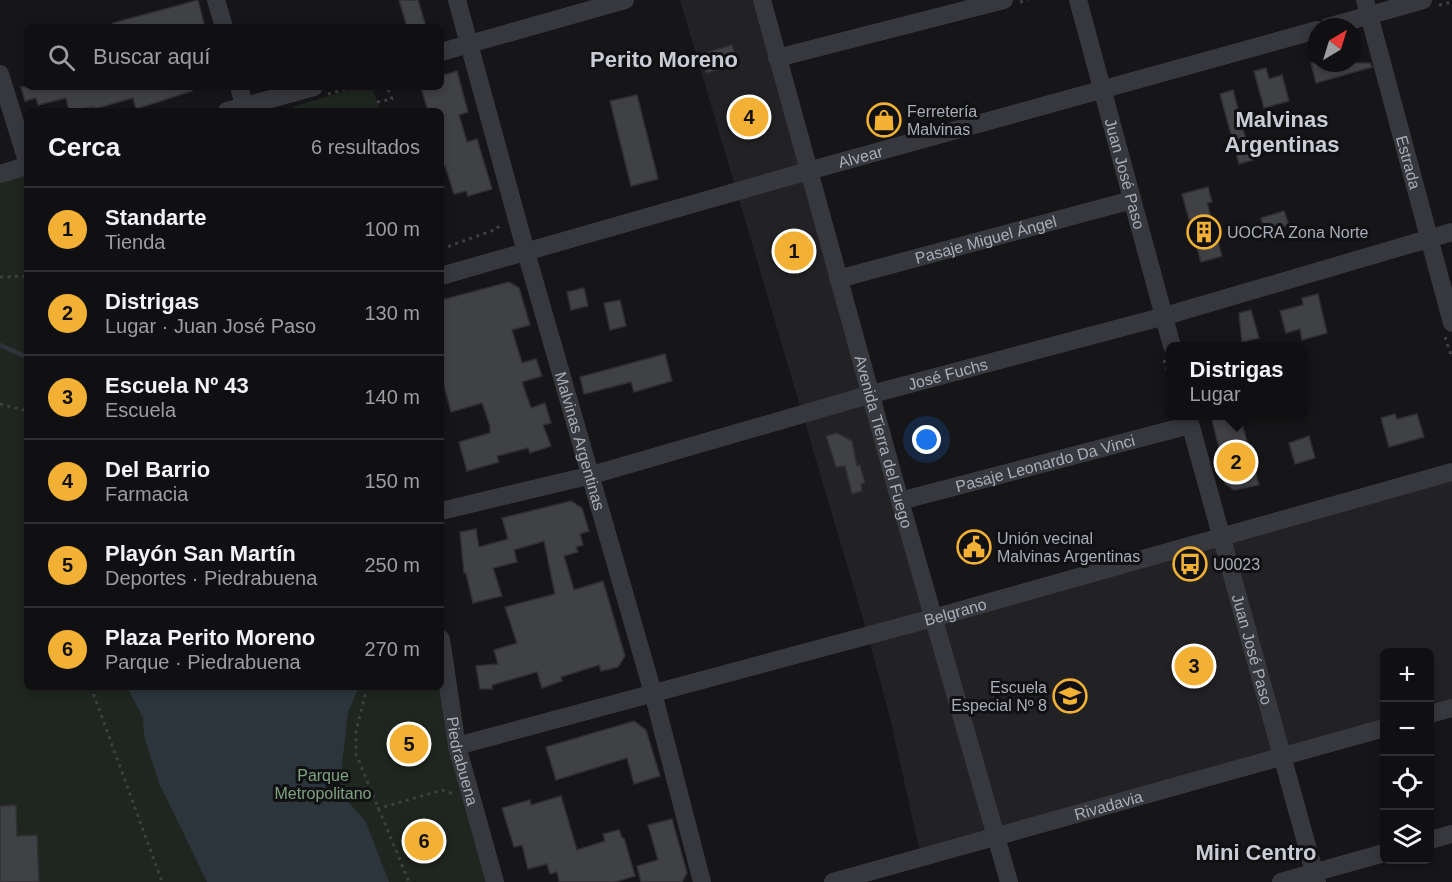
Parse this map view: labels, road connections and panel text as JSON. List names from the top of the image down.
{
  "streets": {
    "street": [
      "Alvear",
      "Estrada",
      "Juan José Paso",
      "Pasaje Miguel Ángel",
      "José Fuchs",
      "Malvinas Argentinas",
      "Avenida Tierra del Fuego",
      "Pasaje Leonardo Da Vinci",
      "Belgrano",
      "Piedrabuena",
      "Rivadavia"
    ]
  },
  "crossings": [
    ["Alvear", "Juan José Paso"],
    ["Alvear", "Malvinas Argentinas"],
    ["Alvear", "Avenida Tierra del Fuego"],
    ["Estrada", "José Fuchs"],
    ["Juan José Paso", "Pasaje Miguel Ángel"],
    ["Juan José Paso", "José Fuchs"],
    ["Juan José Paso", "Pasaje Leonardo Da Vinci"],
    ["Juan José Paso", "Belgrano"],
    ["Juan José Paso", "Rivadavia"],
    ["Pasaje Miguel Ángel", "Avenida Tierra del Fuego"],
    ["José Fuchs", "Malvinas Argentinas"],
    ["José Fuchs", "Avenida Tierra del Fuego"],
    ["Malvinas Argentinas", "Belgrano"],
    ["Avenida Tierra del Fuego", "Pasaje Leonardo Da Vinci"],
    ["Avenida Tierra del Fuego", "Belgrano"],
    ["Avenida Tierra del Fuego", "Rivadavia"],
    ["Belgrano", "Piedrabuena"]
  ],
  "districts": ["Perito Moreno", "Malvinas Argentinas", "Mini Centro"],
  "parks": ["Parque Metropolitano"],
  "places": {
    "shop": ["Ferretería Malvinas"],
    "building": ["UOCRA Zona Norte"],
    "public building": ["Unión vecinal Malvinas Argentinas"],
    "bus stop": ["U0023"],
    "school or university": ["Escuela Especial Nº 8"]
  },
  "north": "top right",
  "page": {
    "search": "Buscar aquí",
    "pins": [
      "4",
      "1",
      "2",
      "3",
      "5",
      "6"
    ],
    "heading": ["Cerca", "6 resultados"],
    "list": [
      {
        "mark": "1",
        "name": "Standarte",
        "note": "Tienda",
        "value": "100 m"
      },
      {
        "mark": "2",
        "name": "Distrigas",
        "note": "Lugar · Juan José Paso",
        "value": "130 m"
      },
      {
        "mark": "3",
        "name": "Escuela Nº 43",
        "note": "Escuela",
        "value": "140 m"
      },
      {
        "mark": "4",
        "name": "Del Barrio",
        "note": "Farmacia",
        "value": "150 m"
      },
      {
        "mark": "5",
        "name": "Playón San Martín",
        "note": "Deportes · Piedrabuena",
        "value": "250 m"
      },
      {
        "mark": "6",
        "name": "Plaza Perito Moreno",
        "note": "Parque · Piedrabuena",
        "value": "270 m"
      }
    ],
    "popup": ["Distrigas", "Lugar"],
    "map_buttons": ["+", "−"]
  }
}
